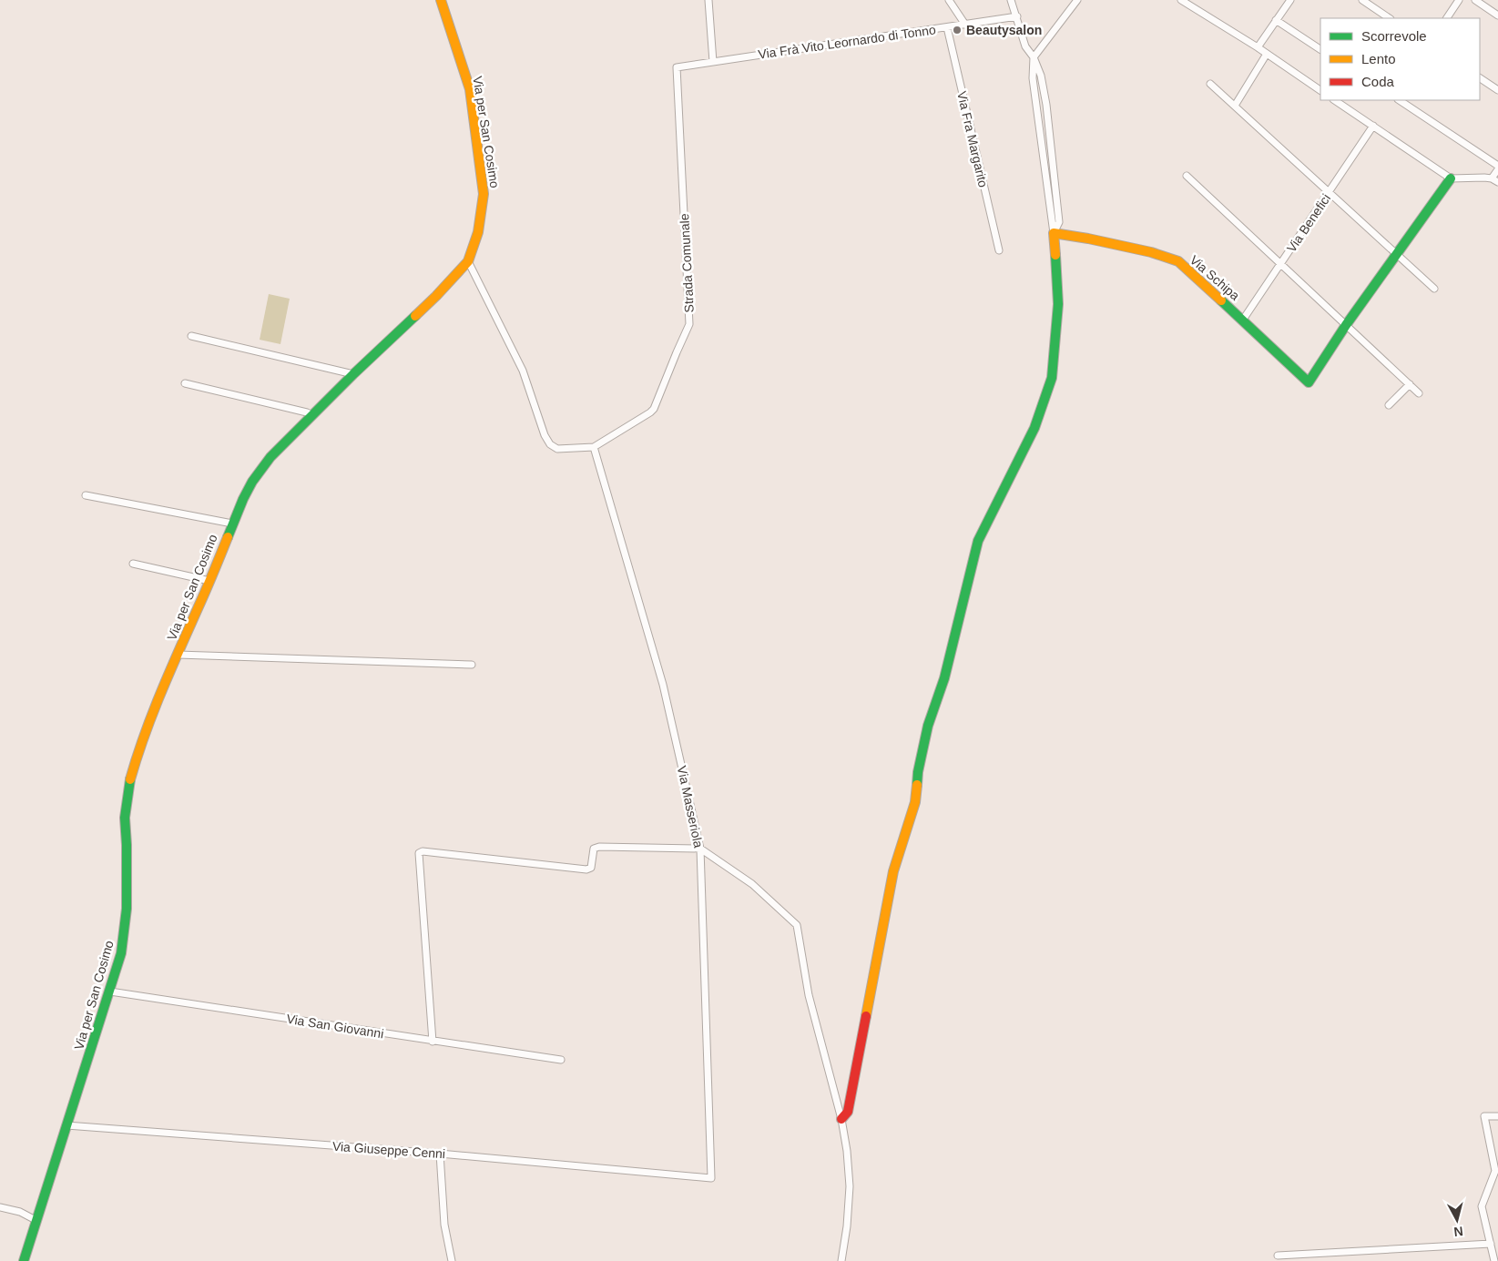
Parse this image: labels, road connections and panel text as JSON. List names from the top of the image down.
{
  "streets": {
    "street": [
      "Via Frà Vito Leornardo di Tonno",
      "Via per San Cosimo",
      "Via Fra Margarito",
      "Via Benefici",
      "Strada Comunale",
      "Via Schipa",
      "Via Masseriola",
      "Via San Giovanni",
      "Via Giuseppe Cenni"
    ]
  },
  "crossings": [
    ["Via Frà Vito Leornardo di Tonno", "Via Fra Margarito"],
    ["Via Frà Vito Leornardo di Tonno", "Strada Comunale"],
    ["Via per San Cosimo", "Strada Comunale"],
    ["Via per San Cosimo", "Via San Giovanni"],
    ["Via per San Cosimo", "Via Giuseppe Cenni"],
    ["Via Benefici", "Via Schipa"],
    ["Strada Comunale", "Via Masseriola"],
    ["Via Masseriola", "Via Giuseppe Cenni"]
  ],
  "places": ["Beautysalon"],
  "legend": ["Scorrevole", "Lento", "Coda"],
  "north": "bottom"
}
